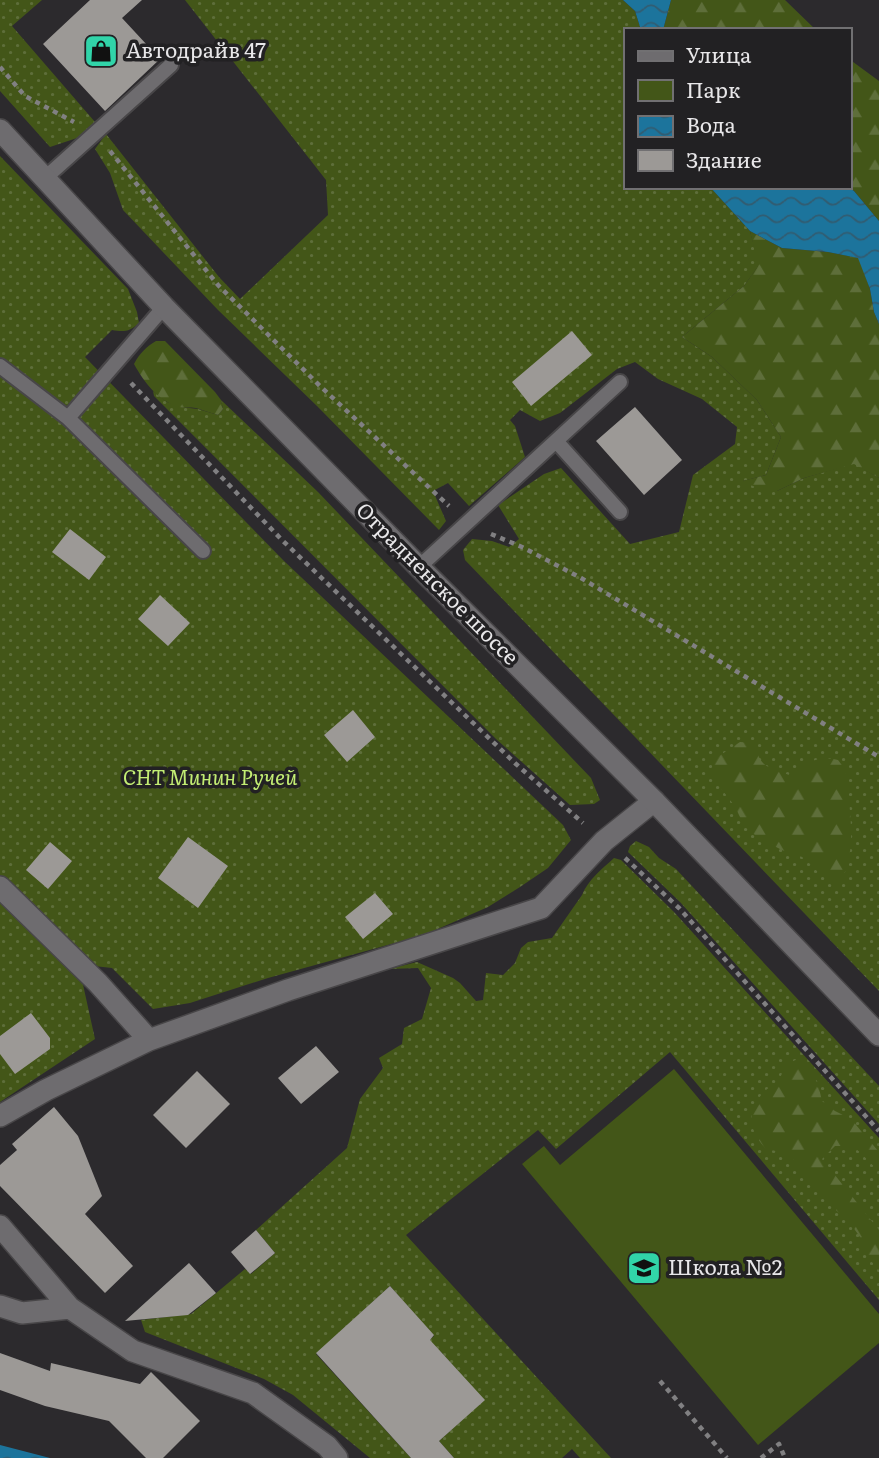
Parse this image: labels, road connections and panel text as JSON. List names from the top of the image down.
{
  "streets": {
    "street": ["Отрадненское шоссе"]
  },
  "parks": ["СНТ Минин Ручей"],
  "places": {
    "shop": ["Автодрайв 47"],
    "school or university": ["Школа №2"]
  },
  "legend": [
    "Улица",
    "Парк",
    "Вода",
    "Здание"
  ]
}
